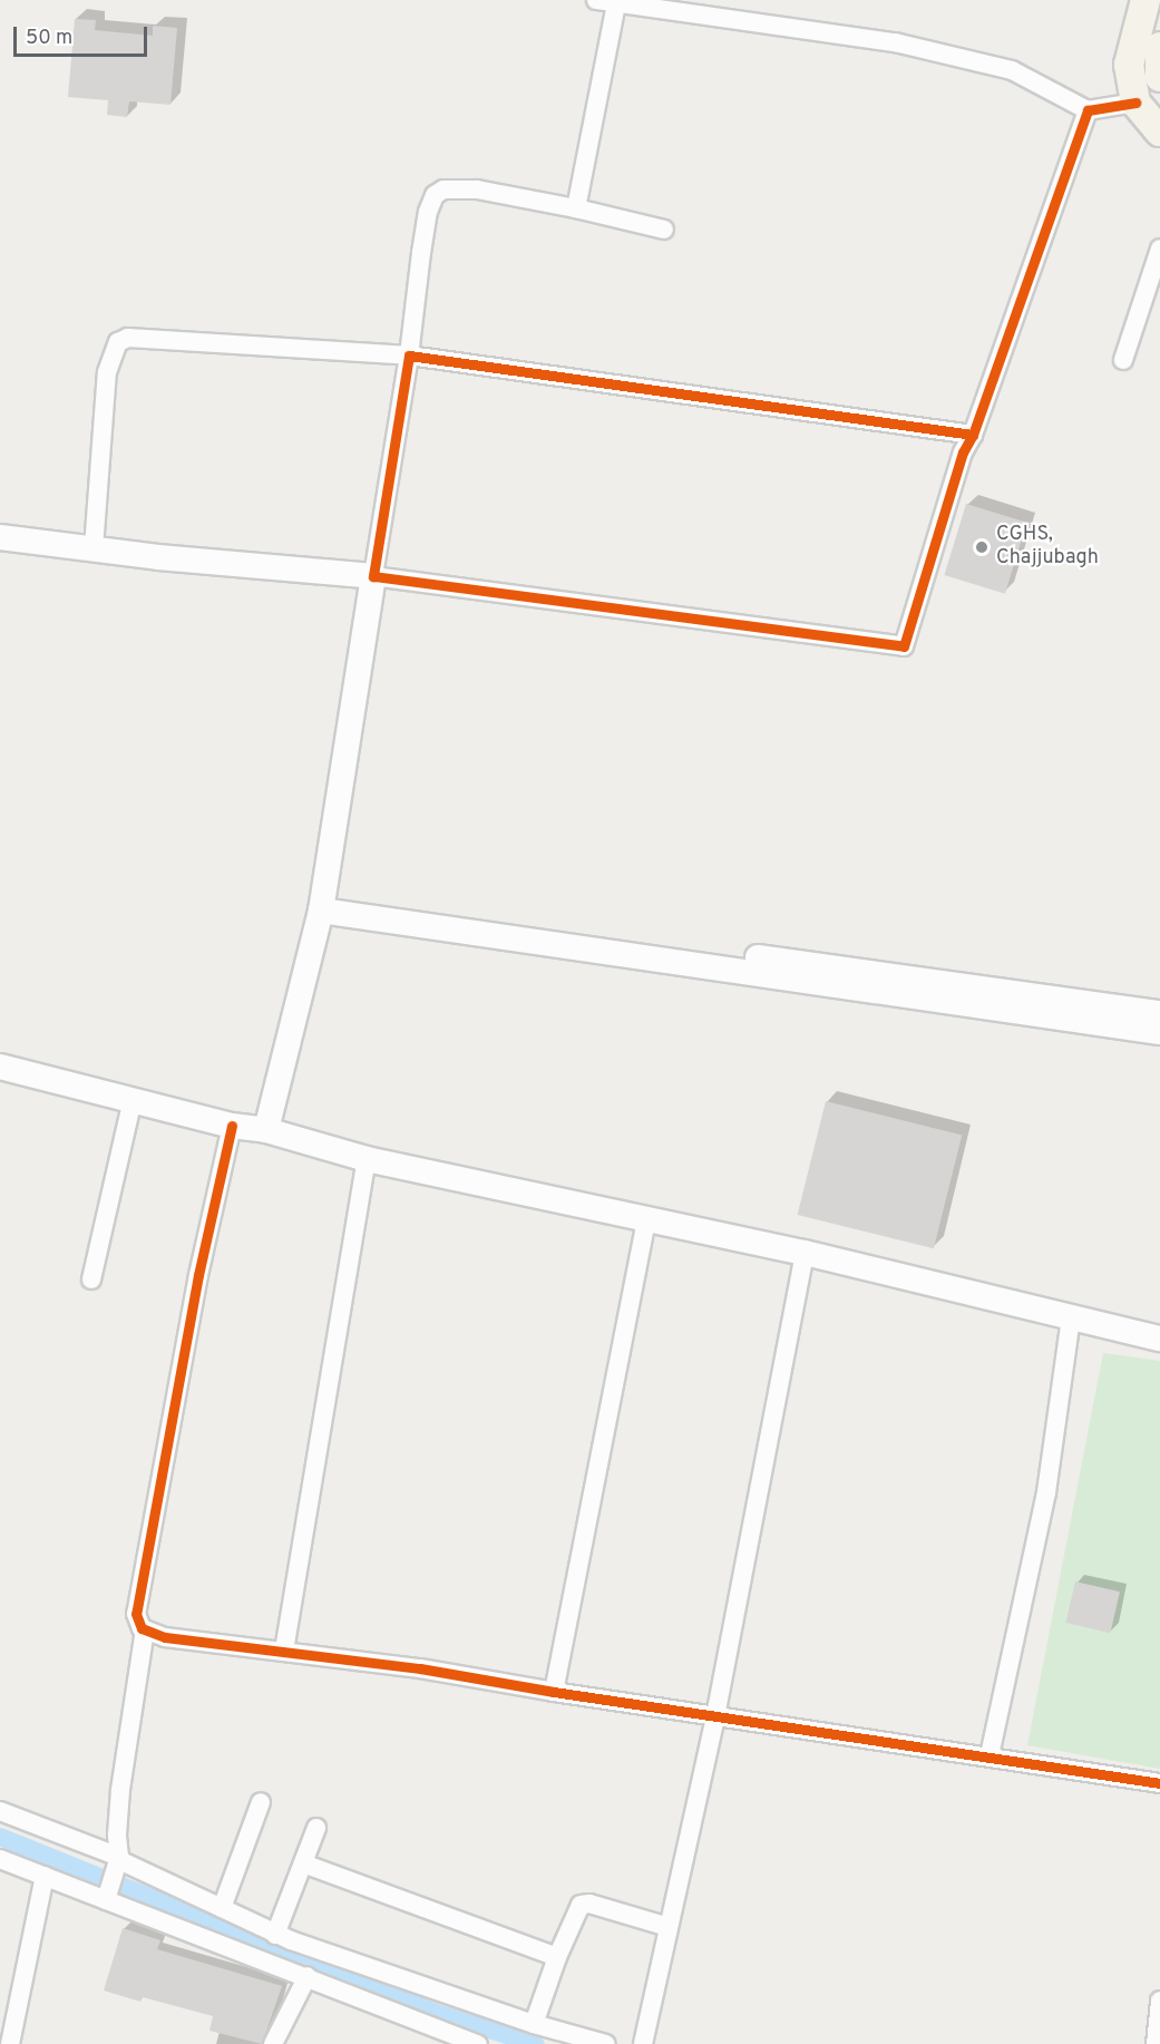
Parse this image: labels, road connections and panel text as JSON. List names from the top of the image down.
{
  "places": ["CGHS, Chajjubagh"],
  "scale_bar": "50 m"
}
